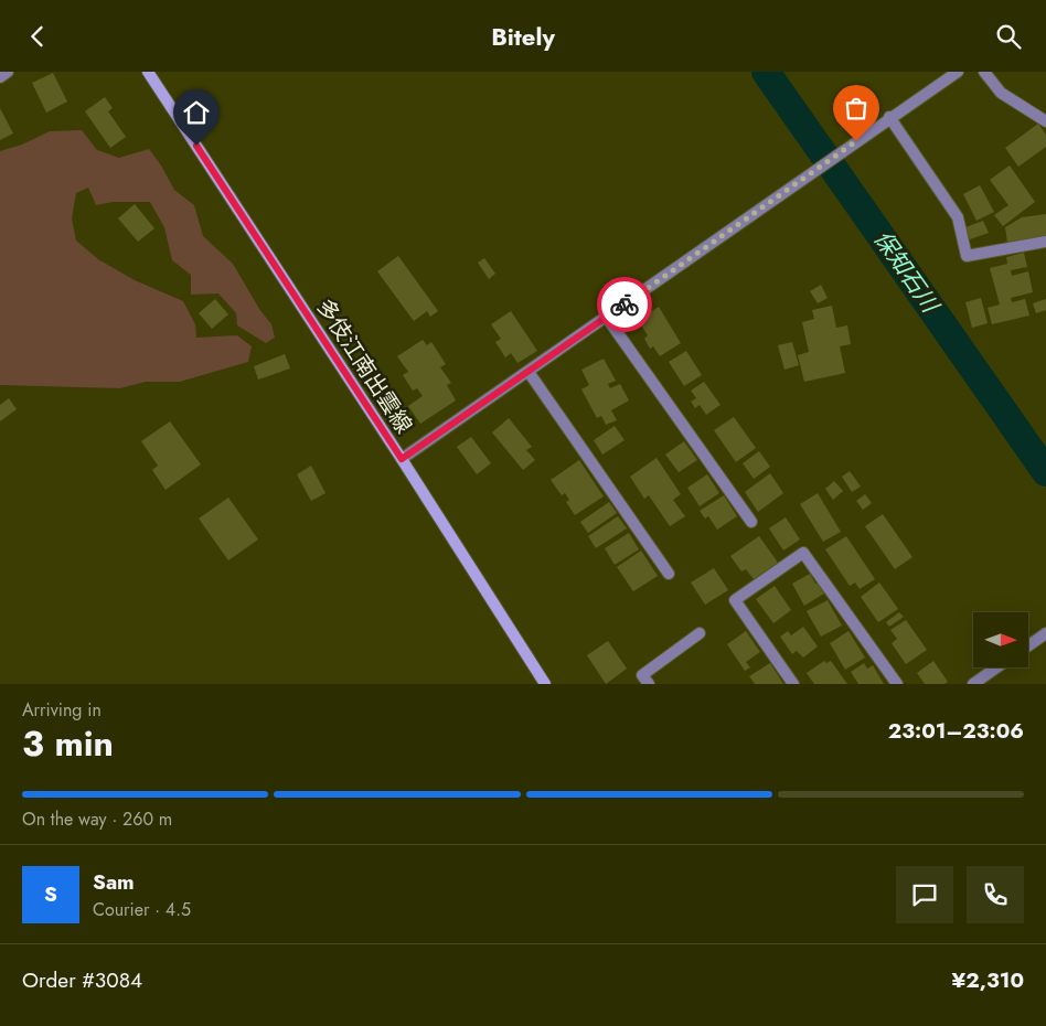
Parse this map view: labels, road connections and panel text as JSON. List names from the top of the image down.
{
  "streets": {
    "main road": ["多伎江南出雲線"]
  },
  "water": ["保知石川"],
  "north": "right",
  "page": {
    "header": "Bitely",
    "heading": ["3 min", "Arriving in", "23:01–23:06"],
    "panel": [
      "Sam",
      "Courier · 4.5",
      "Order #3084",
      "¥2,310"
    ],
    "bar": "On the way · 260 m",
    "round": "S"
  }
}
